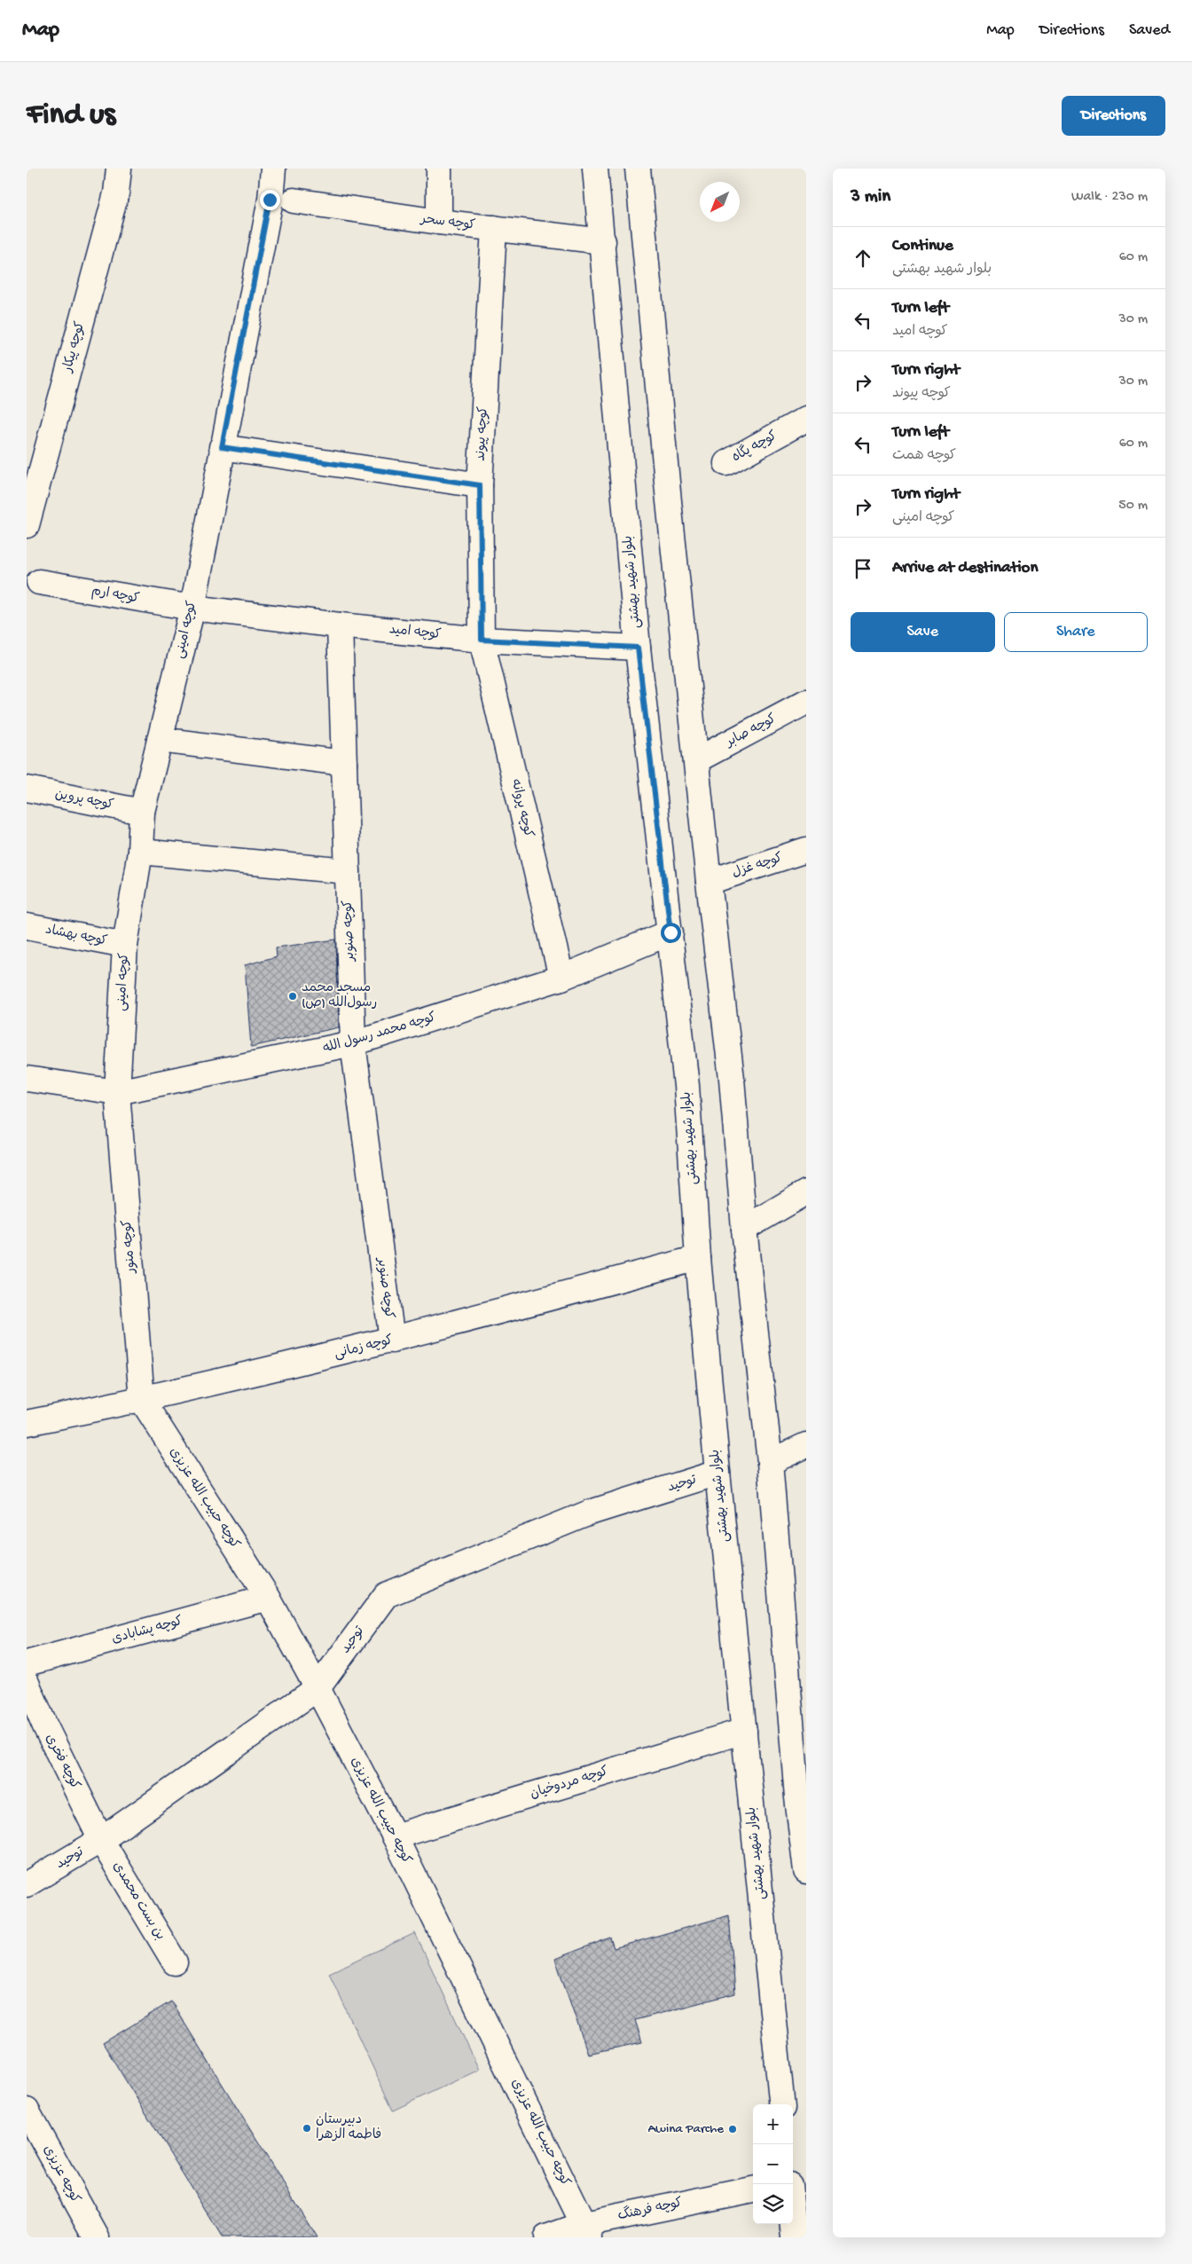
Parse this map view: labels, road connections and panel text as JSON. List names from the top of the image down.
{
  "streets": {
    "street": [
      "کوچه سحر",
      "کوچه پیکار",
      "کوچه پیوند",
      "کوچه پگاه",
      "بلوار شهید بهشتی",
      "کوچه ارم",
      "کوچه امینی",
      "کوچه امید",
      "کوچه صابر",
      "کوچه پروین",
      "کوچه پروانه",
      "کوچه غزل",
      "کوچه صنوبر",
      "کوچه بهشاد",
      "کوچه محمد رسول الله",
      "کوچه منور",
      "کوچه زمانی",
      "توحید",
      "کوچه حبیب الله عزیزی",
      "کوچه پشابادی",
      "کوچه فخری",
      "کوچه مردوخیان",
      "بن بست محمدی",
      "کوچه عزیزی",
      "کوچه فرهنگ"
    ]
  },
  "crossings": [
    ["کوچه سحر", "کوچه پیوند"],
    ["کوچه سحر", "بلوار شهید بهشتی"],
    ["کوچه پیوند", "کوچه امید"],
    ["کوچه پیوند", "کوچه پروانه"],
    ["بلوار شهید بهشتی", "کوچه امید"],
    ["بلوار شهید بهشتی", "کوچه محمد رسول الله"],
    ["بلوار شهید بهشتی", "کوچه زمانی"],
    ["بلوار شهید بهشتی", "توحید"],
    ["بلوار شهید بهشتی", "کوچه مردوخیان"],
    ["کوچه ارم", "کوچه امینی"],
    ["کوچه ارم", "کوچه امید"],
    ["کوچه امینی", "کوچه امید"],
    ["کوچه امینی", "کوچه پروین"],
    ["کوچه امینی", "کوچه بهشاد"],
    ["کوچه امینی", "کوچه محمد رسول الله"],
    ["کوچه امینی", "کوچه منور"],
    ["کوچه امید", "کوچه پروانه"],
    ["کوچه امید", "کوچه صنوبر"],
    ["کوچه پروانه", "کوچه محمد رسول الله"],
    ["کوچه صنوبر", "کوچه محمد رسول الله"],
    ["کوچه صنوبر", "کوچه زمانی"],
    ["کوچه محمد رسول الله", "کوچه منور"],
    ["کوچه منور", "کوچه زمانی"],
    ["کوچه منور", "کوچه حبیب الله عزیزی"],
    ["کوچه زمانی", "کوچه حبیب الله عزیزی"],
    ["توحید", "کوچه حبیب الله عزیزی"],
    ["توحید", "کوچه فخری"],
    ["توحید", "بن بست محمدی"],
    ["کوچه حبیب الله عزیزی", "کوچه پشابادی"],
    ["کوچه حبیب الله عزیزی", "کوچه مردوخیان"],
    ["کوچه حبیب الله عزیزی", "کوچه فرهنگ"],
    ["کوچه فخری", "بن بست محمدی"]
  ],
  "places": ["مسجد محمد رسول‌الله (ص)", "دبیرستان فاطمه الزهرا", "Awina Parche"],
  "north": "bottom left",
  "page": {
    "header": "Map",
    "nav": ["Map", "Directions", "Saved"],
    "buttons": [
      "Directions",
      ["Save", "Share"]
    ],
    "title": "Find us",
    "heading": ["3 min", "Walk · 230 m"],
    "list": [
      ["Continue", "بلوار شهید بهشتی", "60 m"],
      ["Turn left", "کوچه امید", "30 m"],
      ["Turn right", "کوچه پیوند", "30 m"],
      ["Turn left", "کوچه همت", "60 m"],
      ["Turn right", "کوچه امینی", "50 m"],
      "Arrive at destination"
    ],
    "map_buttons": ["+", "−"]
  }
}
